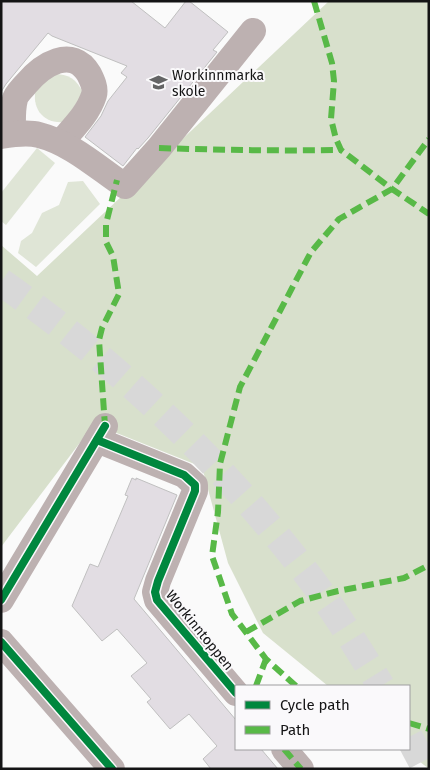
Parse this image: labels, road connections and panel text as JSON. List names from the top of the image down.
{
  "streets": {
    "street": ["Workinntoppen"]
  },
  "places": {
    "school or university": ["Workinnmarka skole"]
  },
  "legend": ["Cycle path", "Path"]
}
